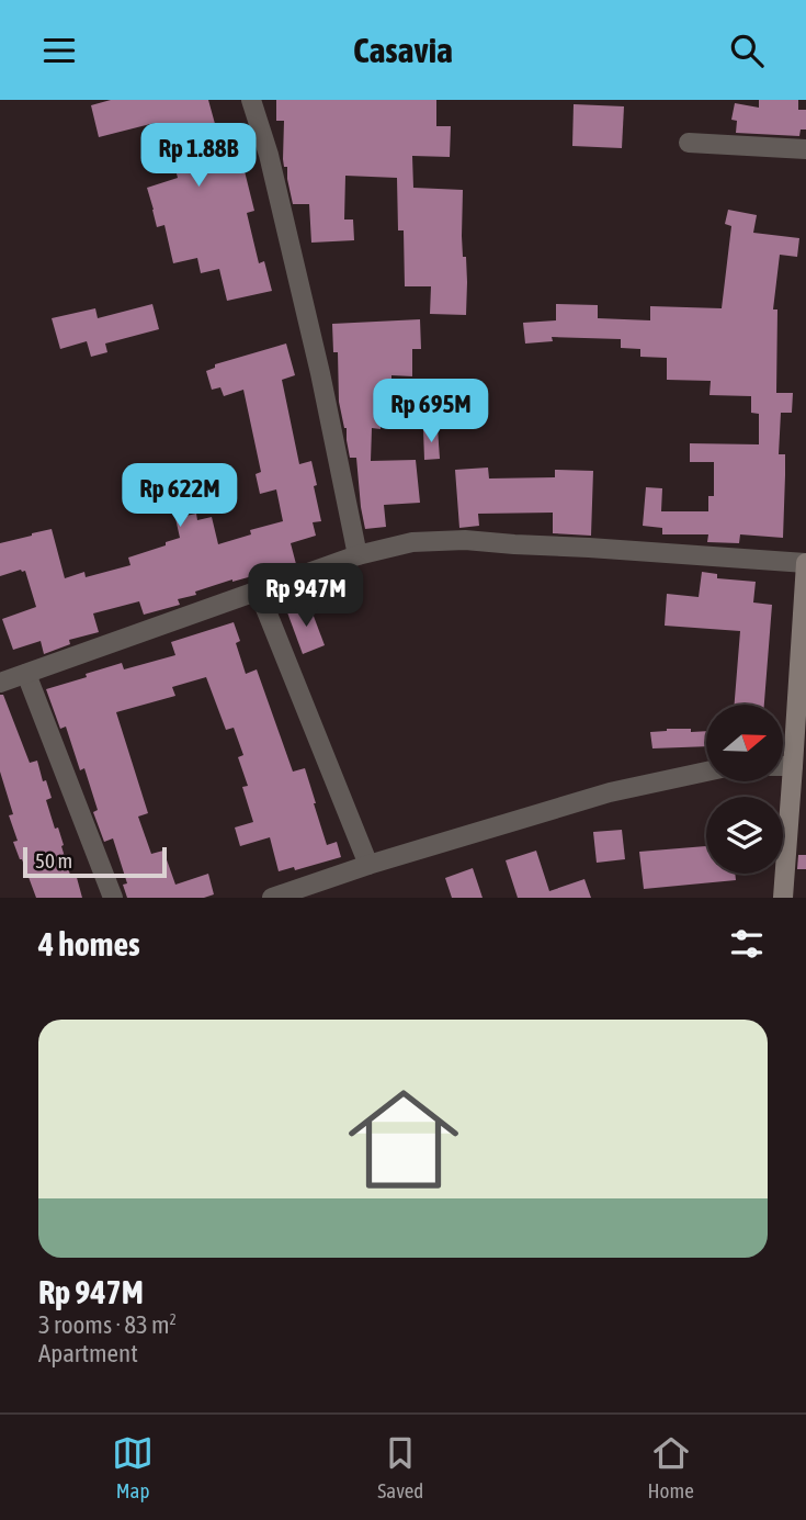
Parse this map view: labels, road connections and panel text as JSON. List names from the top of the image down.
{
  "scale_bar": "50 m",
  "north": "right",
  "page": {
    "header": "Casavia",
    "price": [
      "Rp 1.88B",
      "Rp 695M",
      "Rp 622M",
      "Rp 947M"
    ],
    "scale": "50 m",
    "heading": "4 homes",
    "list": [
      {
        "name": "Rp 947M",
        "note": "3 rooms · 83 m² · Apartment"
      }
    ],
    "tabs": ["Map", "Saved", "Home"]
  }
}
